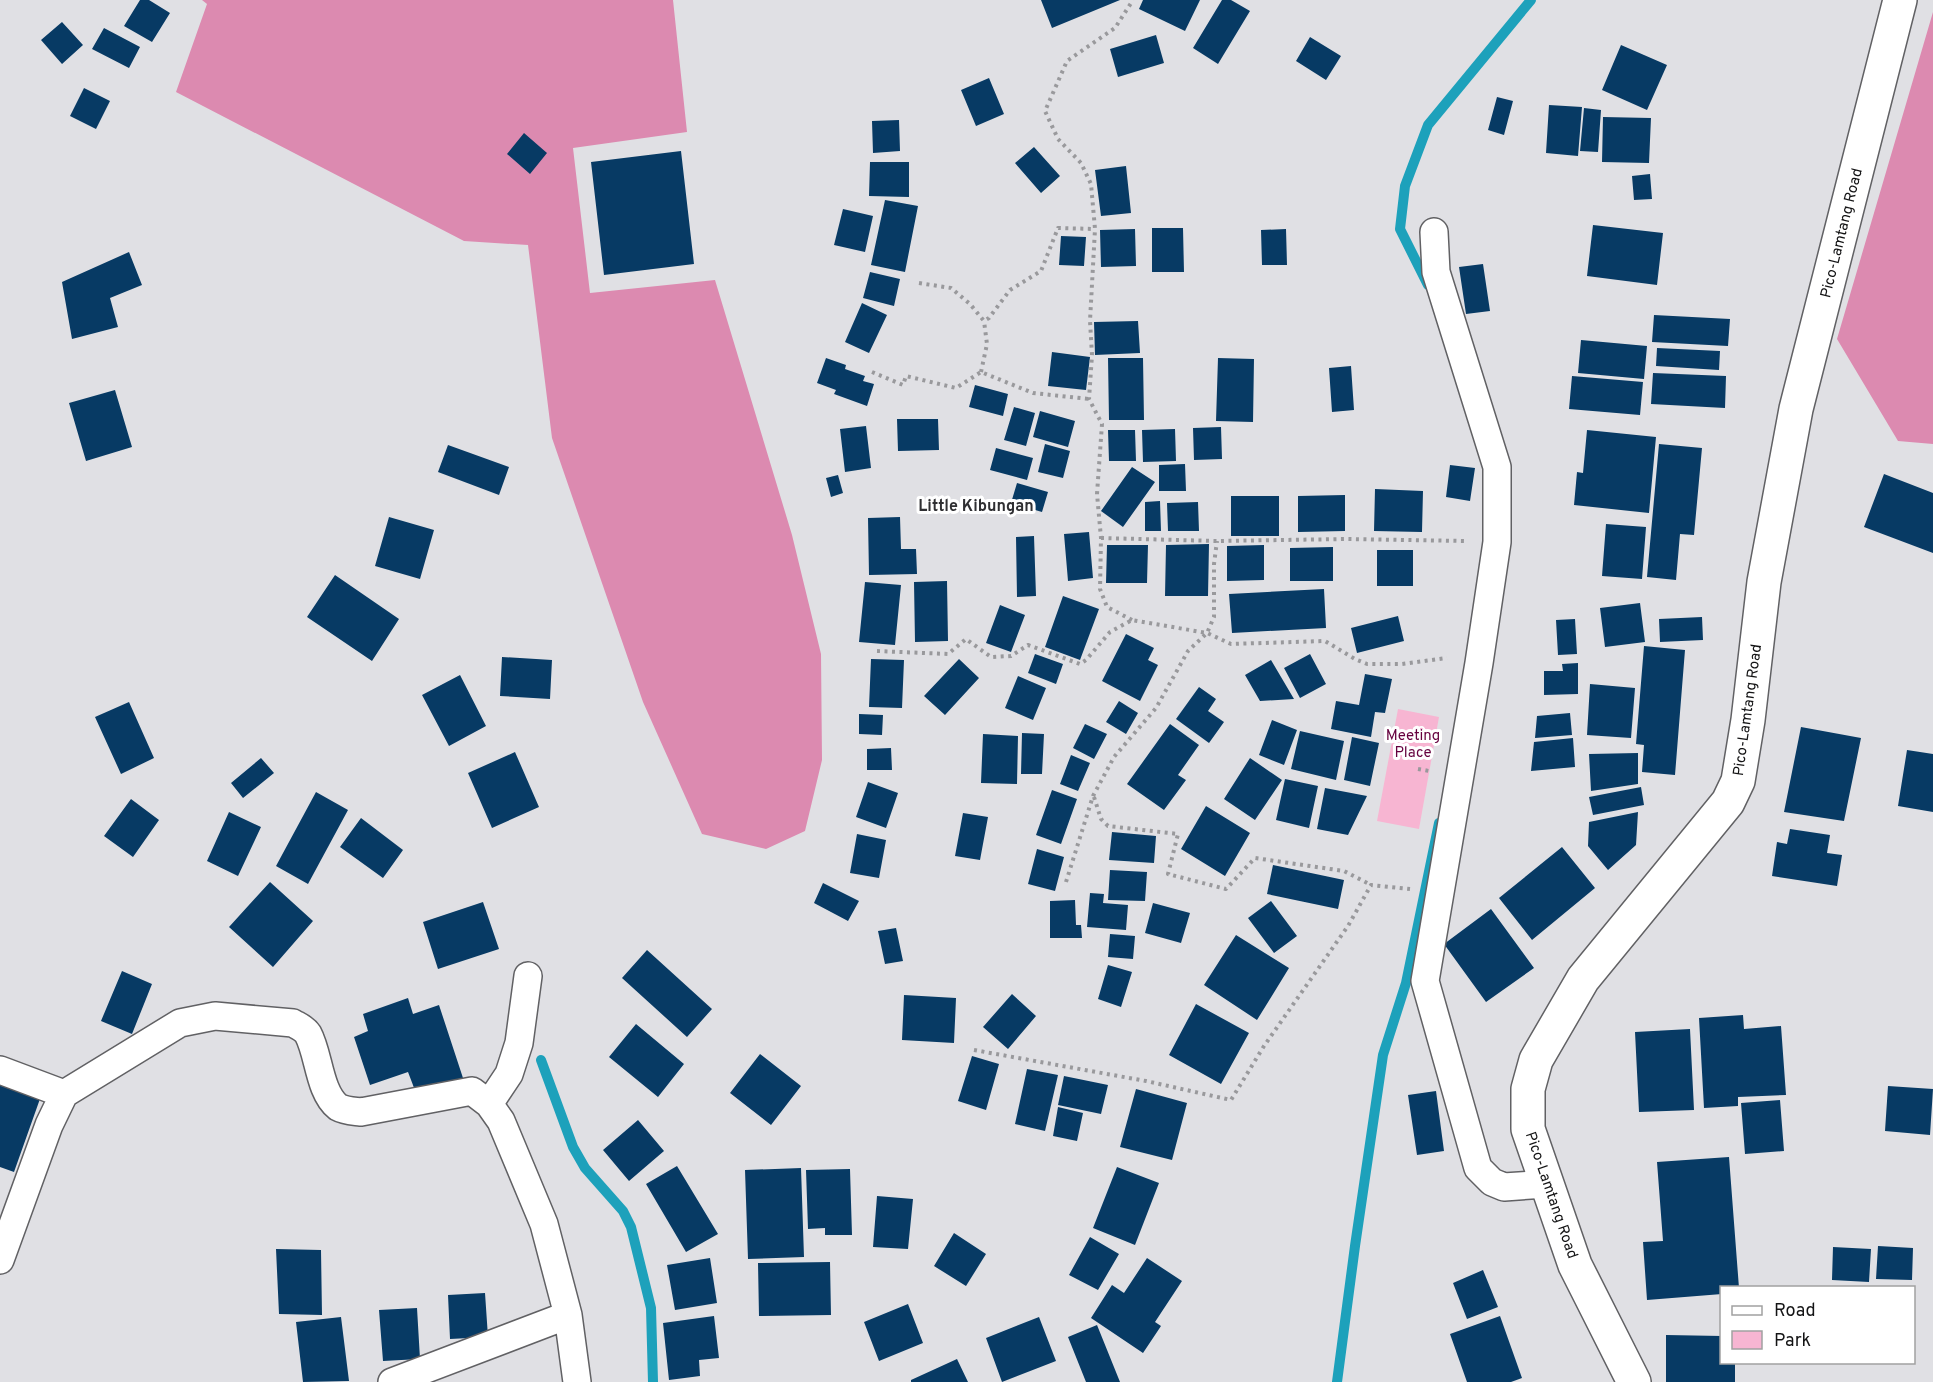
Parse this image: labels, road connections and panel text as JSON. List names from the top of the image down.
{
  "streets": {
    "main road": ["Pico-Lamtang Road"]
  },
  "districts": ["Little Kibungan"],
  "parks": ["Meeting Place"],
  "legend": ["Road", "Park"]
}
